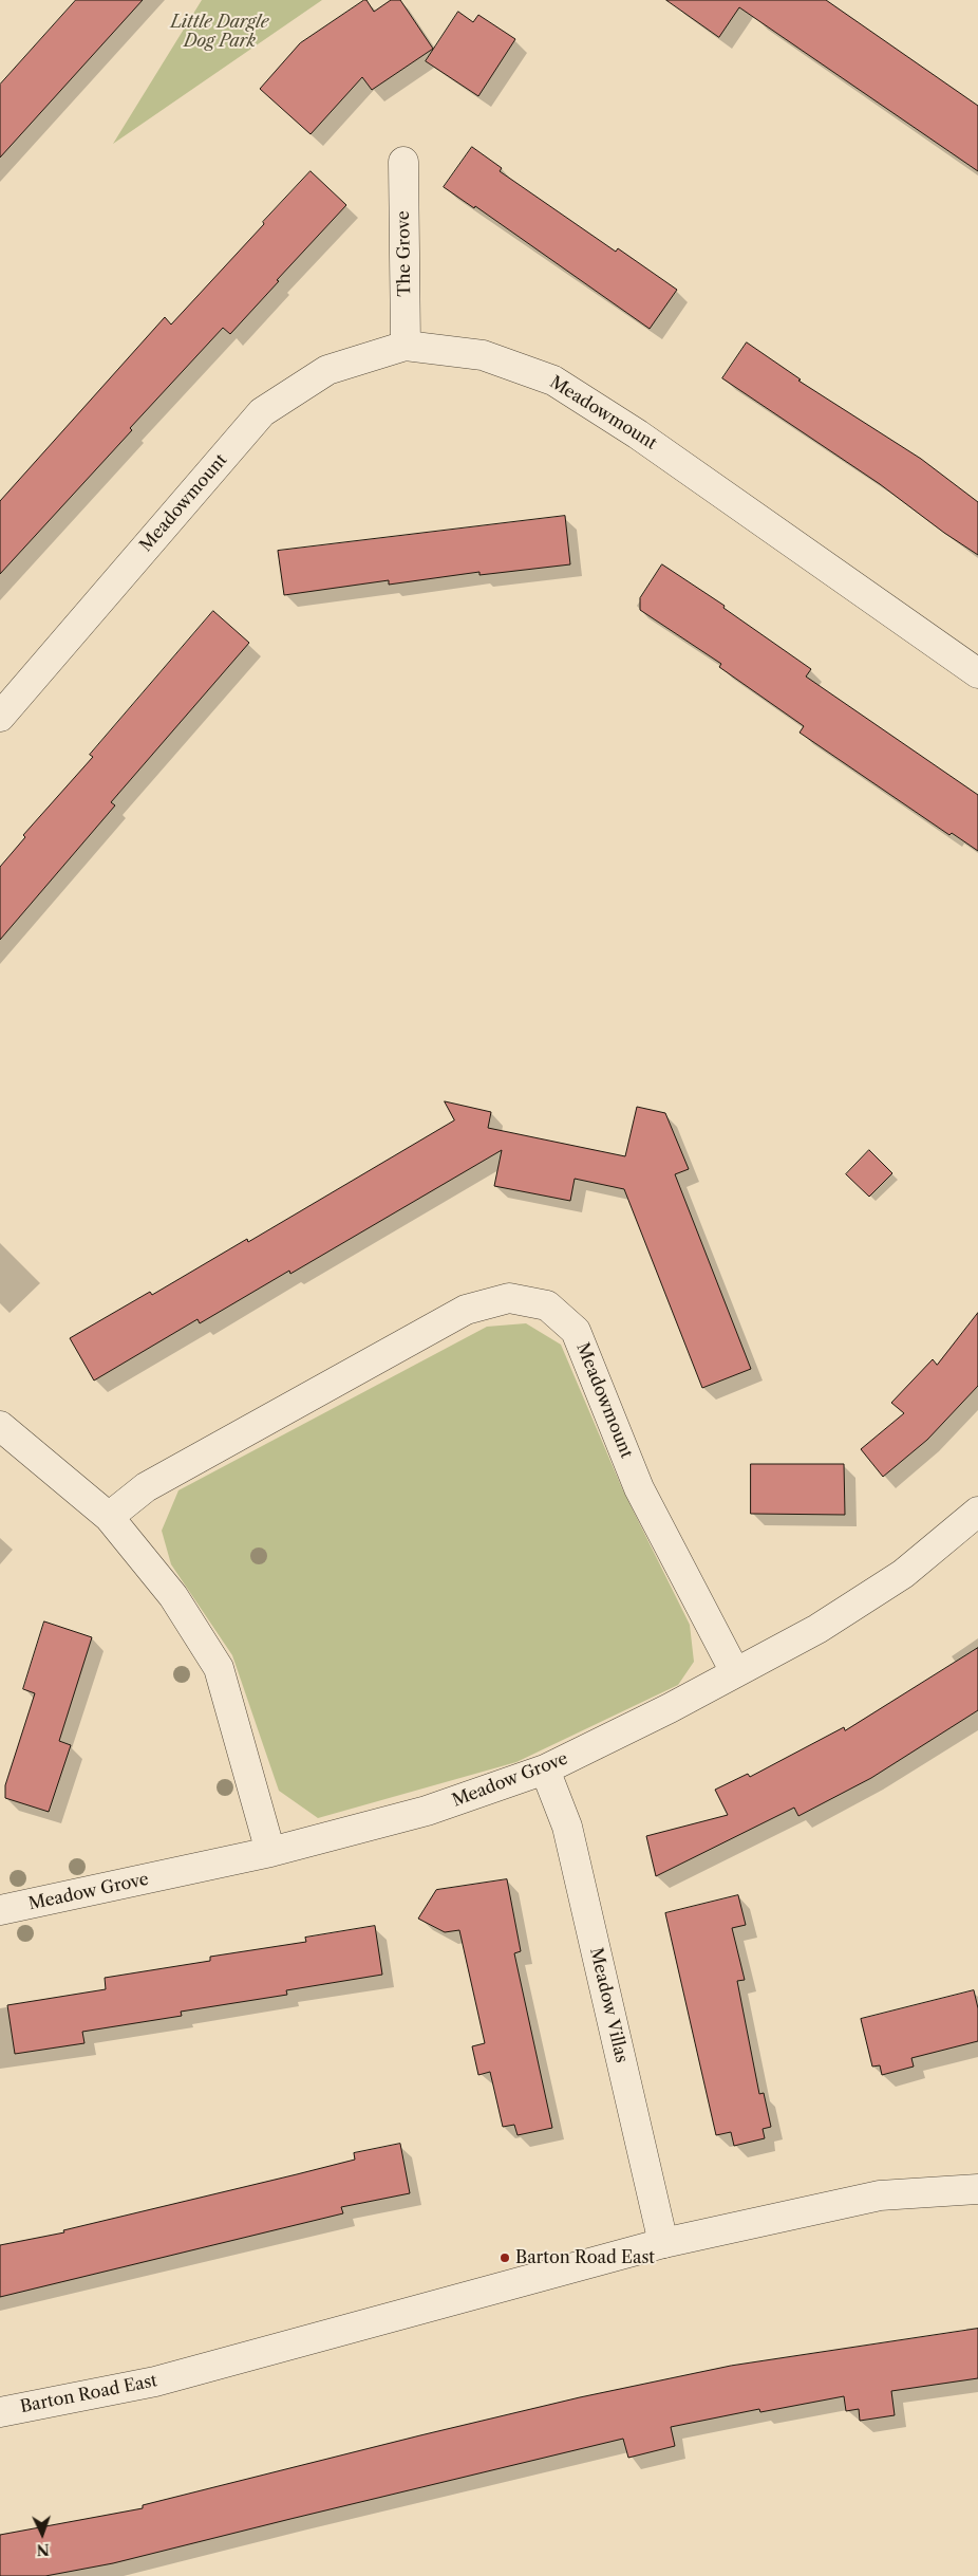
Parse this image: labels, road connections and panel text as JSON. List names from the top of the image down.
{
  "streets": {
    "street": [
      "The Grove",
      "Meadowmount",
      "Meadow Grove",
      "Meadow Villas",
      "Barton Road East"
    ]
  },
  "crossings": [
    ["The Grove", "Meadowmount"],
    ["Meadowmount", "Meadow Grove"],
    ["Meadow Grove", "Meadow Villas"],
    ["Meadow Villas", "Barton Road East"]
  ],
  "parks": ["Little Dargle Dog Park"],
  "places": ["Barton Road East"],
  "north": "bottom"
}
